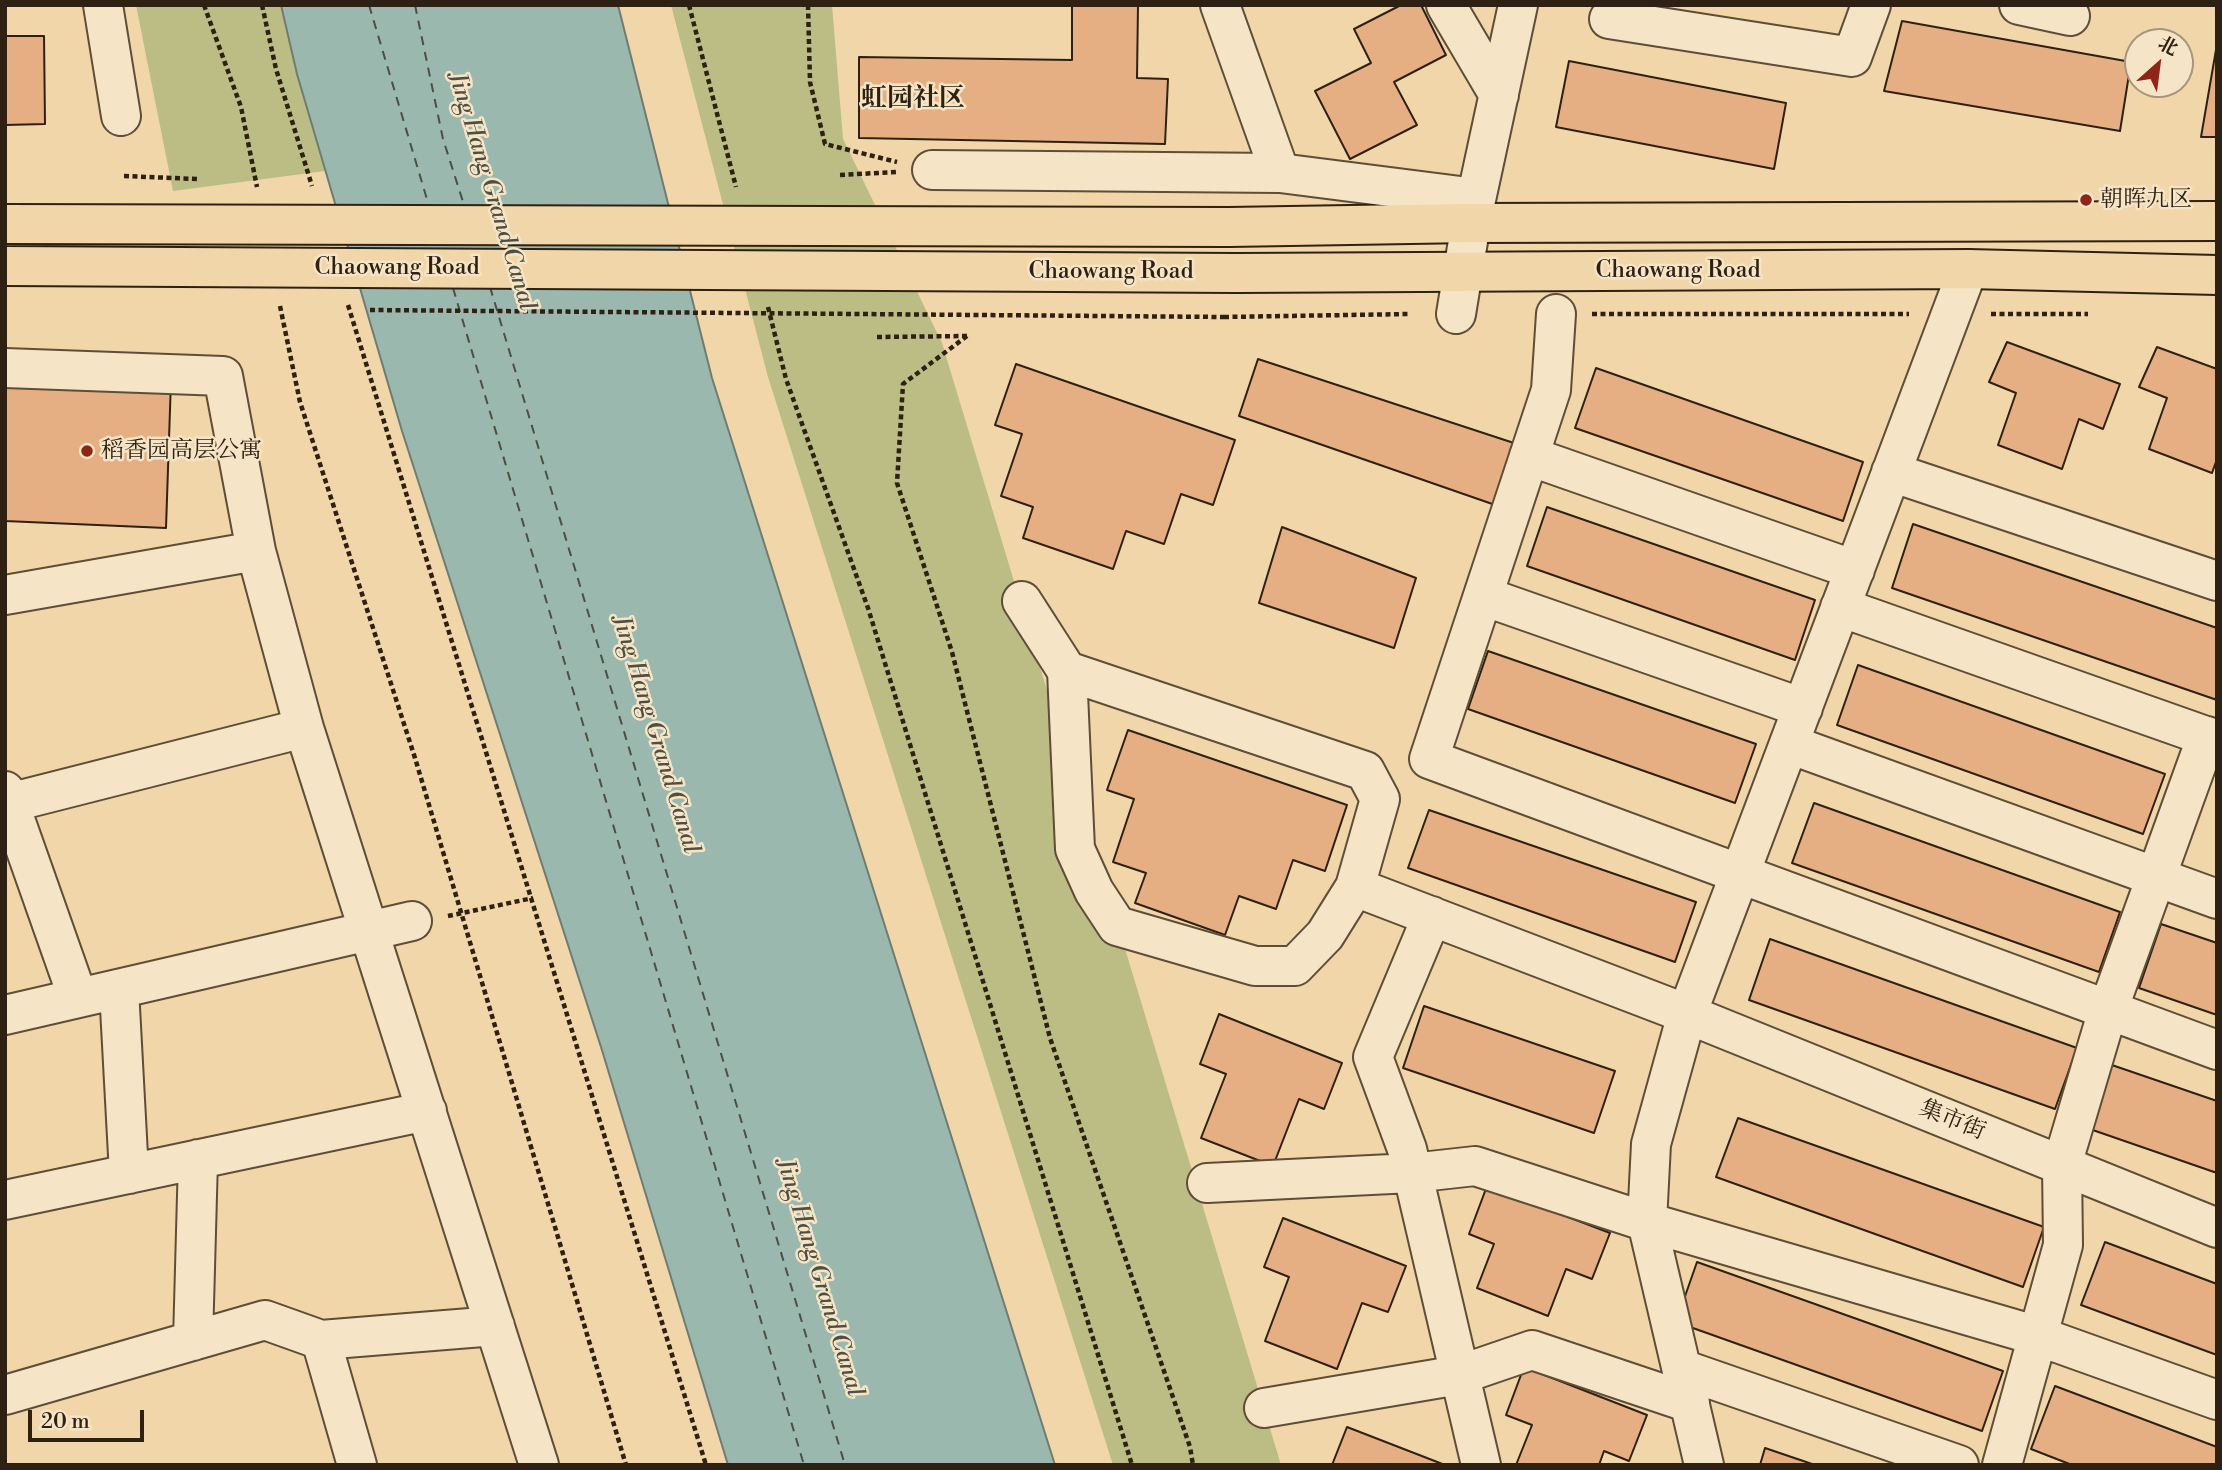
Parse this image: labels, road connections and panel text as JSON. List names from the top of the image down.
{
  "streets": {
    "main road": ["Chaowang Road"],
    "street": ["集市街"]
  },
  "districts": ["虹园社区"],
  "water": ["Jing Hang Grand Canal"],
  "places": ["朝晖九区", "稻香园高层公寓"],
  "scale_bar": "20 m",
  "north": "top right"
}
